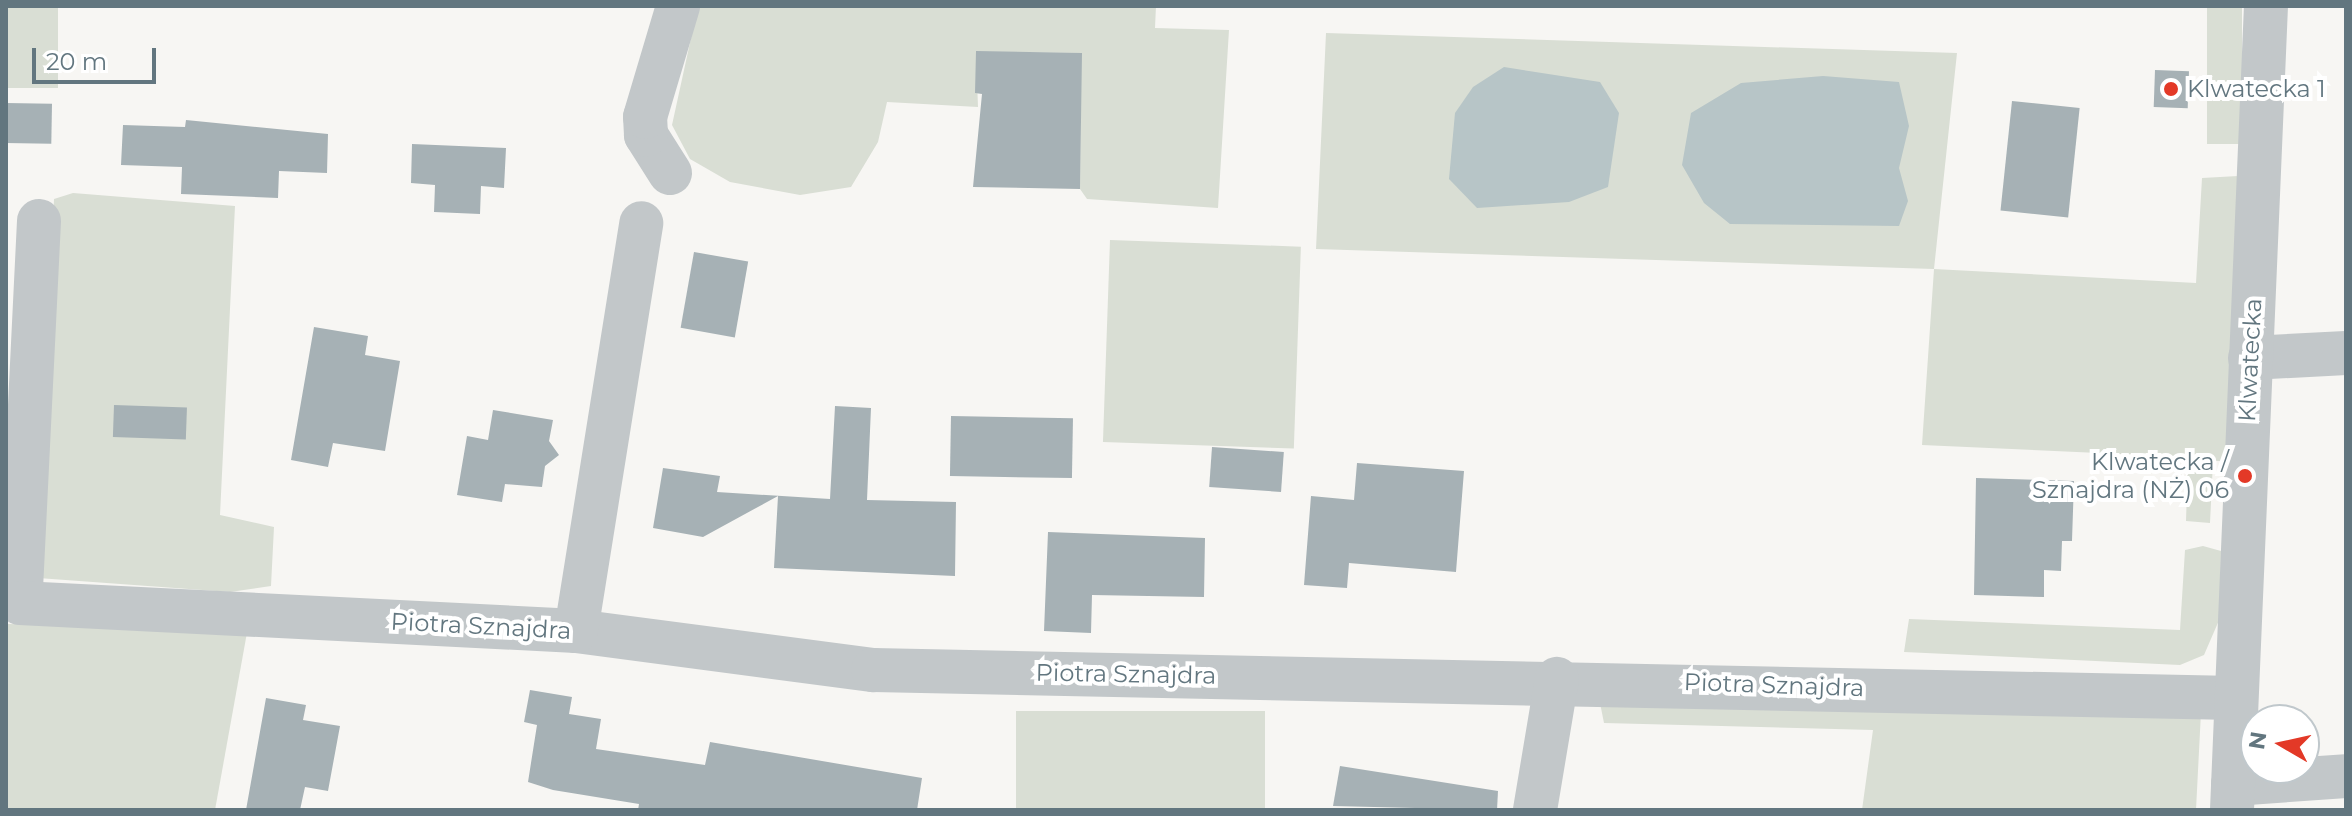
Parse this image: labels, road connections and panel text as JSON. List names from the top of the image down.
{
  "streets": {
    "street": ["Klwatecka", "Piotra Sznajdra"]
  },
  "crossings": [
    ["Klwatecka", "Piotra Sznajdra"]
  ],
  "places": ["Klwatecka 1", "Klwatecka / Sznajdra (NŻ) 06"],
  "scale_bar": "20 m",
  "north": "left"
}
